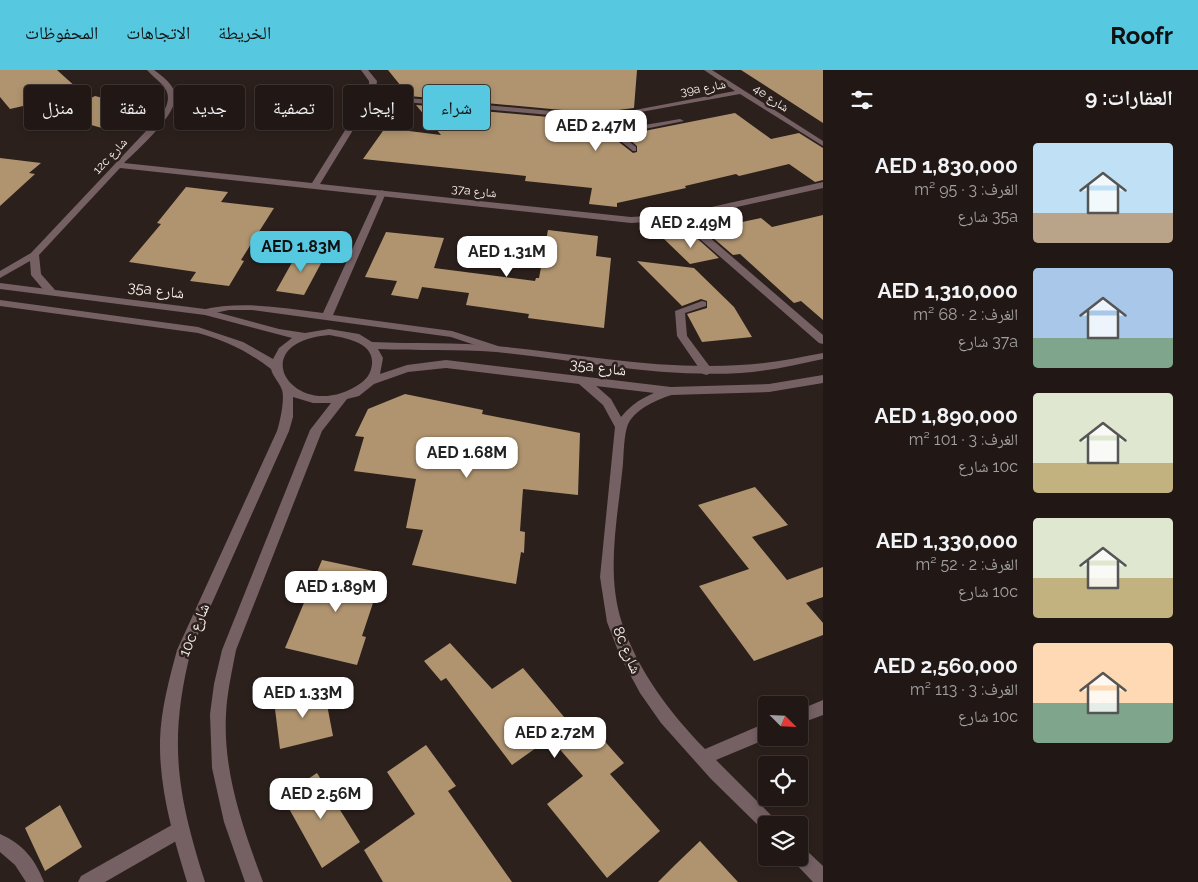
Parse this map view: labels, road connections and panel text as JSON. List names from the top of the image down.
{
  "streets": {
    "street": [
      "39a شارع",
      "4e شارع",
      "12c شارع",
      "37a شارع",
      "35a شارع",
      "10c شارع",
      "8c شارع"
    ]
  },
  "crossings": [
    ["39a شارع", "4e شارع"],
    ["12c شارع", "37a شارع"],
    ["35a شارع", "10c شارع"]
  ],
  "north": "bottom right",
  "page": {
    "header": "Roofr",
    "nav": ["الخريطة", "الاتجاهات", "المحفوظات"],
    "heading": "العقارات: 9",
    "chip": [
      "شراء",
      "إيجار",
      "تصفية",
      "جديد",
      "شقة",
      "منزل"
    ],
    "price": [
      "AED 2.47M",
      "AED 2.49M",
      "AED 1.83M",
      "AED 1.31M",
      "AED 1.68M",
      "AED 1.89M",
      "AED 1.33M",
      "AED 2.72M",
      "AED 2.56M"
    ],
    "list": [
      {
        "name": "AED 1,830,000",
        "note": "الغرف: 3 · 95 m² · 35a شارع"
      },
      {
        "name": "AED 1,310,000",
        "note": "الغرف: 2 · 68 m² · 37a شارع"
      },
      {
        "name": "AED 1,890,000",
        "note": "الغرف: 3 · 101 m² · 10c شارع"
      },
      {
        "name": "AED 1,330,000",
        "note": "الغرف: 2 · 52 m² · 10c شارع"
      },
      {
        "name": "AED 2,560,000",
        "note": "الغرف: 3 · 113 m² · 10c شارع"
      }
    ]
  }
}
